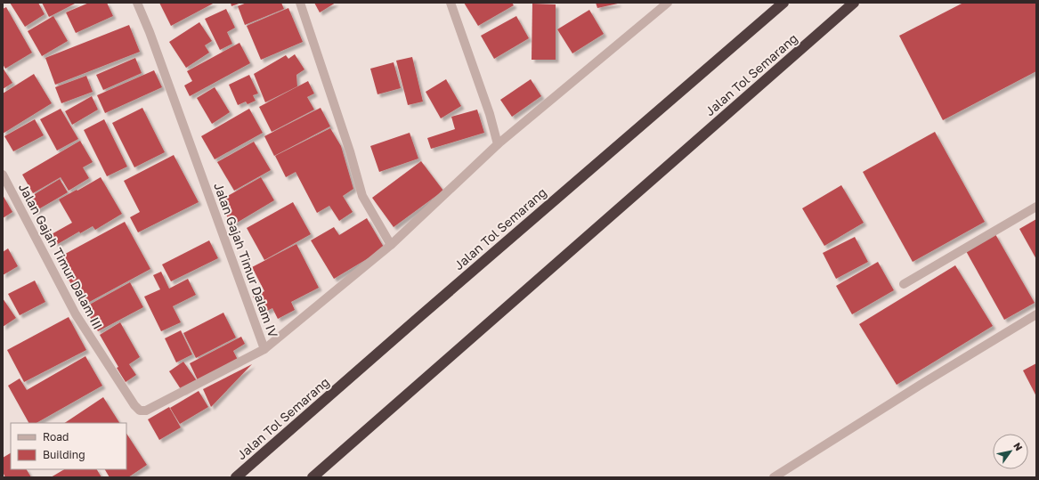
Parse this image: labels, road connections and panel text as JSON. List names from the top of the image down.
{
  "streets": {
    "highway": ["Jalan Tol Semarang"],
    "street": ["Jalan Gajah Timur Dalam III", "Jalan Gajah Timur Dalam IV"]
  },
  "crossings": [
    ["Jalan Gajah Timur Dalam III", "Jalan Gajah Timur Dalam IV"]
  ],
  "legend": ["Road", "Building"],
  "north": "top right"
}
